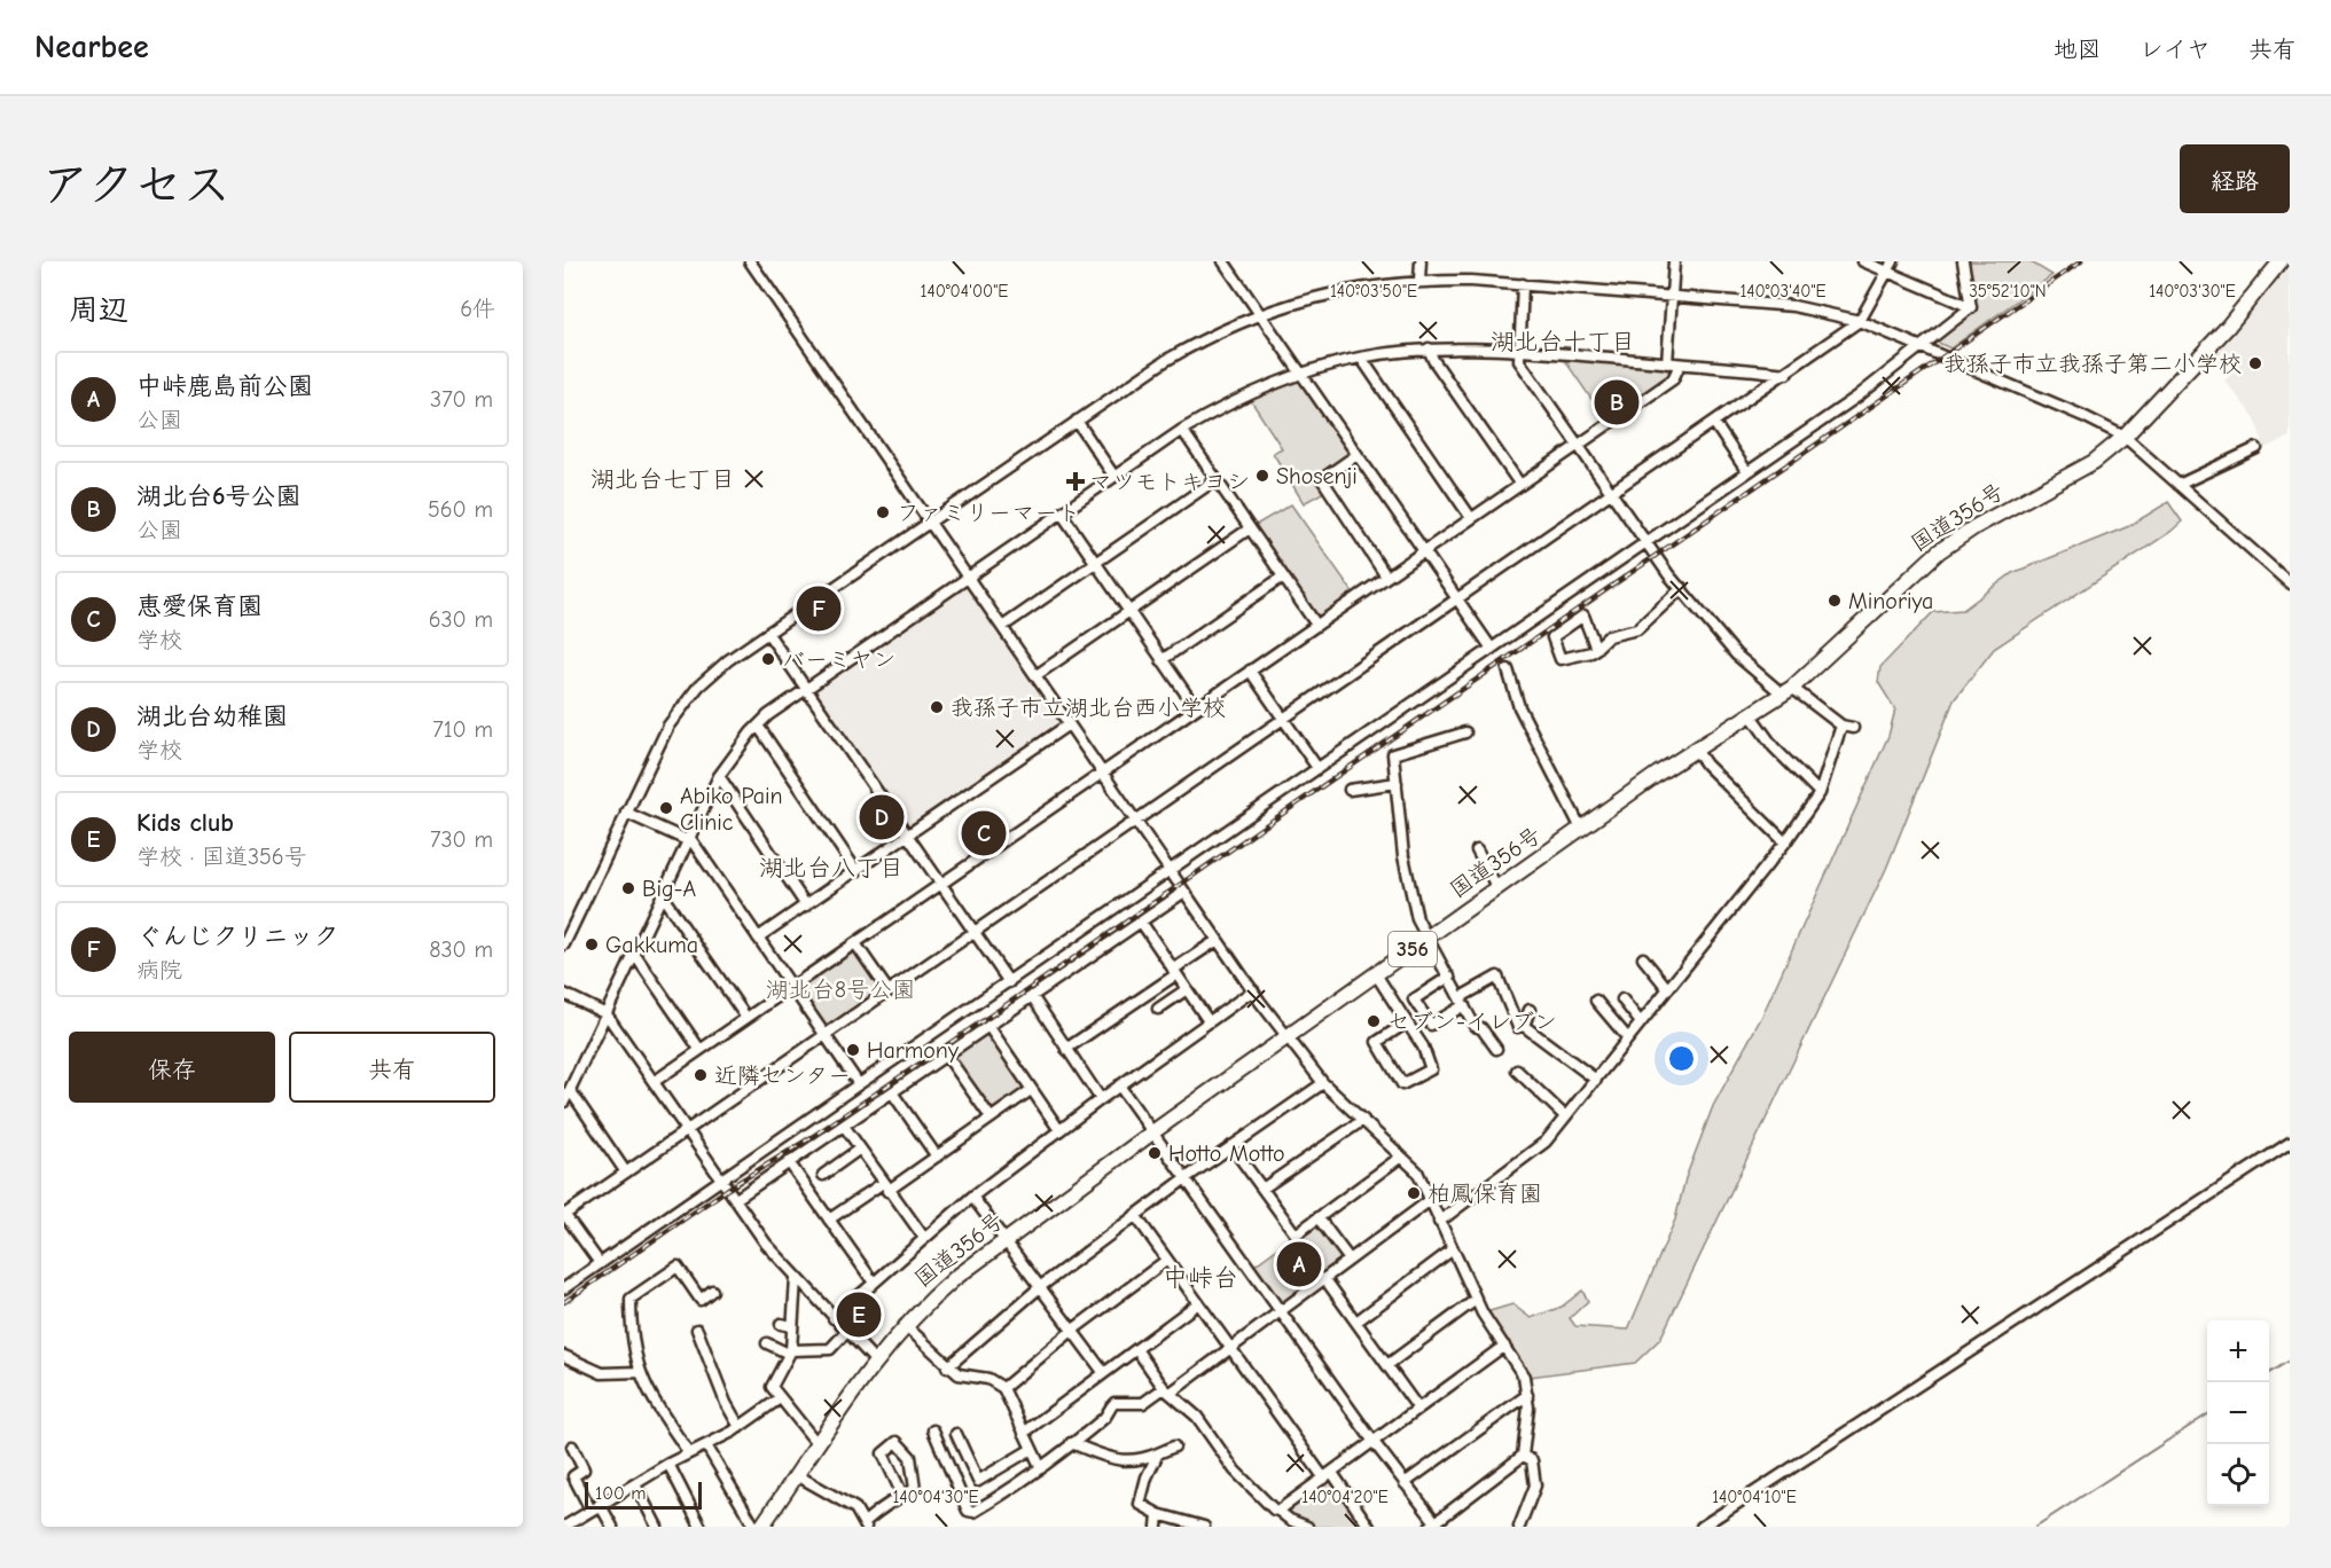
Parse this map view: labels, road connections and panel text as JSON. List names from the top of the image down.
{
  "streets": {
    "highway": ["国道356号", "356"]
  },
  "districts": [
    "湖北台十丁目",
    "湖北台七丁目",
    "湖北台八丁目",
    "中峠台"
  ],
  "parks": ["湖北台8号公園"],
  "places": {
    "other": [
      "我孫子市立我孫子第二小学校",
      "Shosenji",
      "ファミリーマート",
      "Minoriya",
      "バーミヤン",
      "我孫子市立湖北台西小学校",
      "Abiko Pain Clinic",
      "Big-A",
      "Gakkuma",
      "セブン-イレブン",
      "Harmony",
      "近隣センター",
      "Hotto Motto",
      "柏鳳保育園"
    ],
    "health": ["マツモトキヨシ"]
  },
  "scale_bar": "100 m",
  "page": {
    "header": "Nearbee",
    "nav": ["地図", "レイヤ", "共有"],
    "title": "アクセス",
    "buttons": [
      "経路",
      ["保存", "共有"]
    ],
    "heading": ["周辺", "6件"],
    "list": [
      {
        "mark": "A",
        "name": "中峠鹿島前公園",
        "note": "公園",
        "value": "370 m"
      },
      {
        "mark": "B",
        "name": "湖北台6号公園",
        "note": "公園",
        "value": "560 m"
      },
      {
        "mark": "C",
        "name": "恵愛保育園",
        "note": "学校",
        "value": "630 m"
      },
      {
        "mark": "D",
        "name": "湖北台幼稚園",
        "note": "学校",
        "value": "710 m"
      },
      {
        "mark": "E",
        "name": "Kids club",
        "note": "学校 · 国道356号",
        "value": "730 m"
      },
      {
        "mark": "F",
        "name": "ぐんじクリニック",
        "note": "病院",
        "value": "830 m"
      }
    ],
    "pins": [
      "B",
      "F",
      "D",
      "C",
      "A",
      "E"
    ],
    "map_buttons": ["+", "−"],
    "scale": "100 m"
  },
  "coordinates": [
    "35°52'10\"N",
    "140°04'00\"E",
    "140°03'50\"E",
    "140°03'40\"E",
    "140°03'30\"E",
    "140°04'30\"E",
    "140°04'20\"E",
    "140°04'10\"E"
  ]
}
